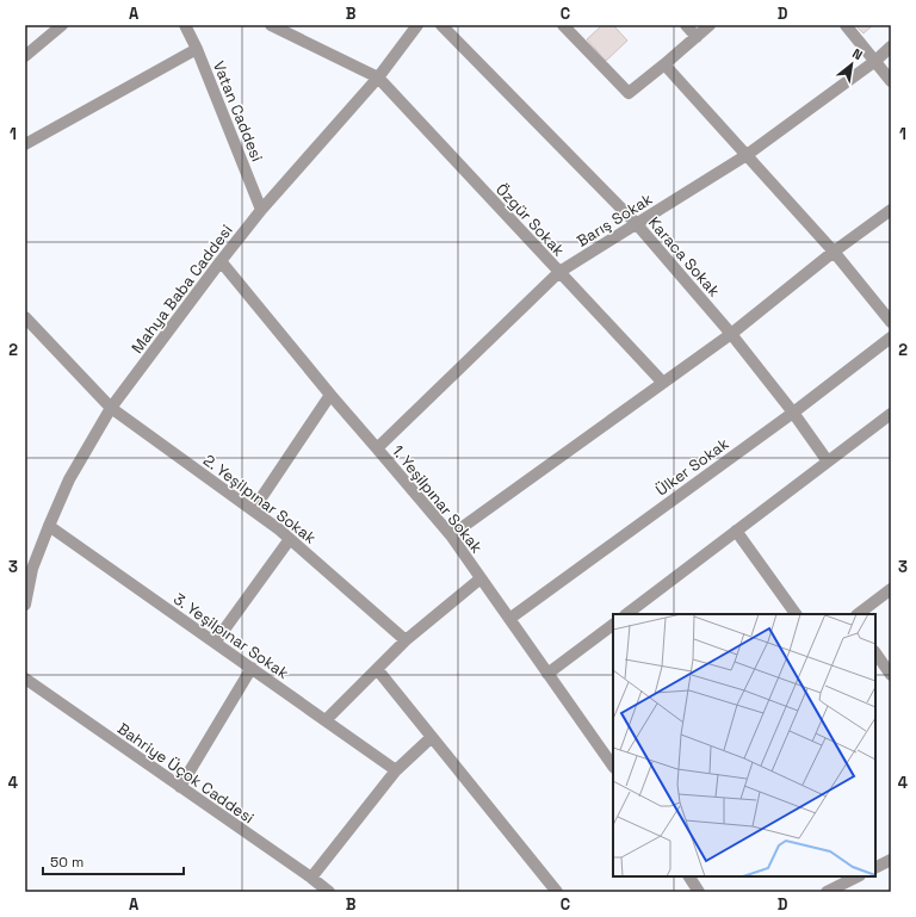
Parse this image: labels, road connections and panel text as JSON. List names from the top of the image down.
{
  "streets": {
    "street": [
      "Vatan Caddesi",
      "Özgür Sokak",
      "Barış Sokak",
      "Karaca Sokak",
      "Mahya Baba Caddesi",
      "Ülker Sokak",
      "2. Yeşilpınar Sokak",
      "1. Yeşilpınar Sokak",
      "3. Yeşilpınar Sokak",
      "Bahriye Üçok Caddesi"
    ]
  },
  "crossings": [
    ["Vatan Caddesi", "Mahya Baba Caddesi"],
    ["Özgür Sokak", "Barış Sokak"],
    ["Özgür Sokak", "Mahya Baba Caddesi"],
    ["Barış Sokak", "Karaca Sokak"],
    ["Barış Sokak", "1. Yeşilpınar Sokak"],
    ["Karaca Sokak", "Ülker Sokak"],
    ["Mahya Baba Caddesi", "2. Yeşilpınar Sokak"],
    ["Mahya Baba Caddesi", "1. Yeşilpınar Sokak"],
    ["Mahya Baba Caddesi", "3. Yeşilpınar Sokak"],
    ["Ülker Sokak", "1. Yeşilpınar Sokak"]
  ],
  "scale_bar": "50 m",
  "north": "top right",
  "grid": {
    "columns": [
      "A",
      "B",
      "C",
      "D"
    ],
    "rows": [
      "1",
      "2",
      "3",
      "4"
    ]
  }
}
